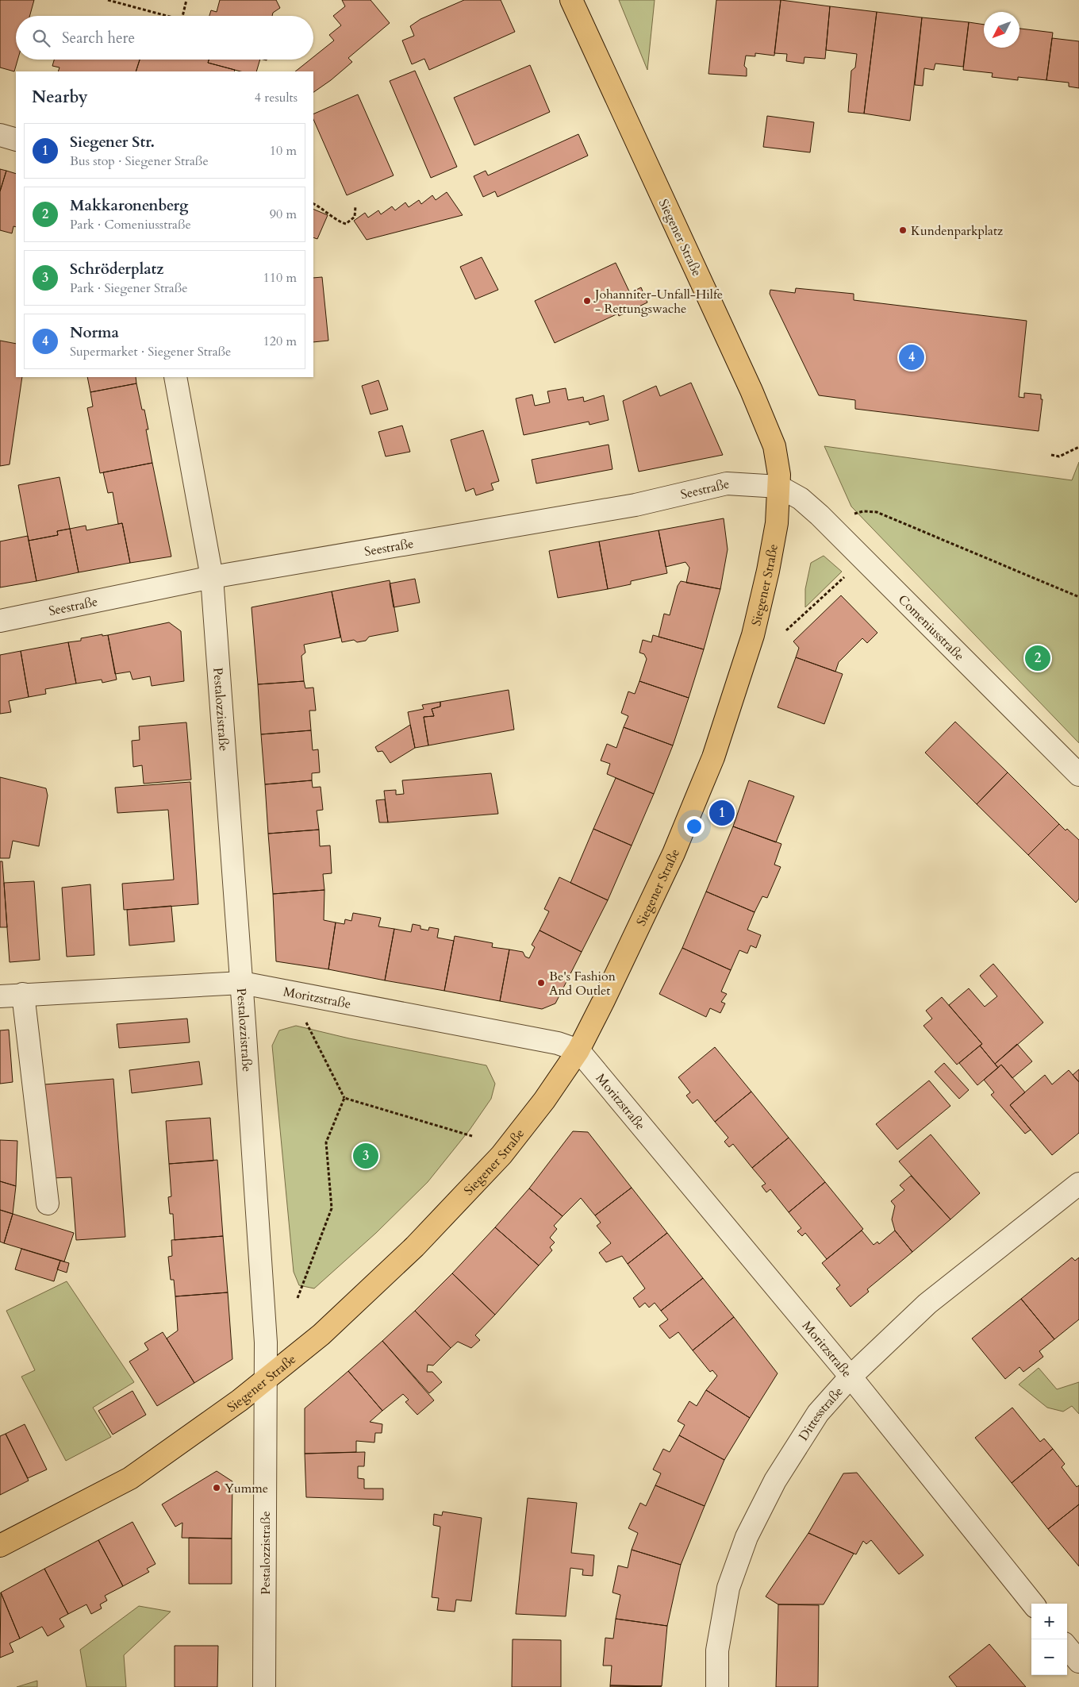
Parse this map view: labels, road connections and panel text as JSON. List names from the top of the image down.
{
  "streets": {
    "main road": ["Siegener Straße"],
    "street": [
      "Seestraße",
      "Comeniusstraße",
      "Pestalozzistraße",
      "Moritzstraße",
      "Dittesstraße"
    ]
  },
  "crossings": [
    ["Siegener Straße", "Seestraße"],
    ["Siegener Straße", "Comeniusstraße"],
    ["Siegener Straße", "Pestalozzistraße"],
    ["Siegener Straße", "Moritzstraße"],
    ["Seestraße", "Comeniusstraße"],
    ["Seestraße", "Pestalozzistraße"],
    ["Pestalozzistraße", "Moritzstraße"],
    ["Moritzstraße", "Dittesstraße"]
  ],
  "places": [
    "Kundenparkplatz",
    "Johanniter-Unfall-Hilfe - Rettungswache",
    "Be's Fashion And Outlet",
    "Yumme"
  ],
  "north": "bottom left",
  "page": {
    "search": "Search here",
    "heading": ["Nearby", "4 results"],
    "list": [
      {
        "mark": "1",
        "name": "Siegener Str.",
        "note": "Bus stop · Siegener Straße",
        "value": "10 m"
      },
      {
        "mark": "2",
        "name": "Makkaronenberg",
        "note": "Park · Comeniusstraße",
        "value": "90 m"
      },
      {
        "mark": "3",
        "name": "Schröderplatz",
        "note": "Park · Siegener Straße",
        "value": "110 m"
      },
      {
        "mark": "4",
        "name": "Norma",
        "note": "Supermarket · Siegener Straße",
        "value": "120 m"
      }
    ],
    "pins": [
      "4",
      "2",
      "1",
      "3"
    ],
    "map_buttons": ["+", "−"]
  }
}
